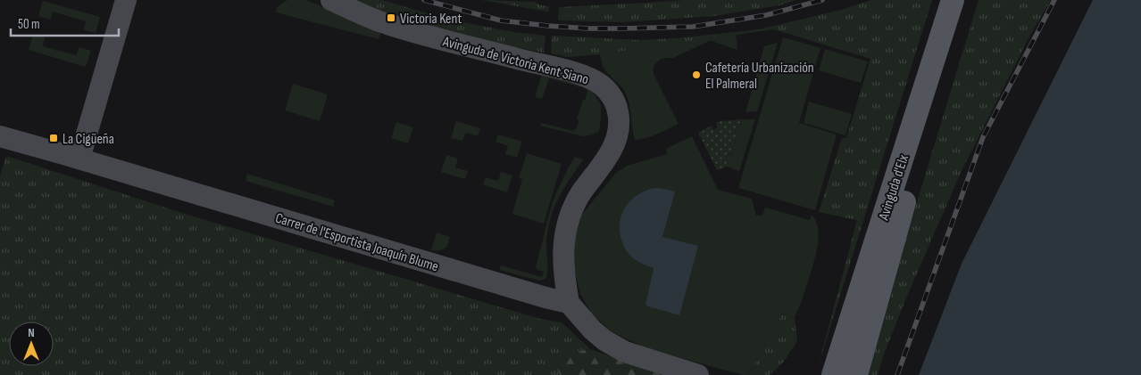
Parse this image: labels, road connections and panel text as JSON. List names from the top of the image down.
{
  "streets": {
    "main road": ["Avinguda d'Elx"],
    "street": ["Avinguda de Victoria Kent Siano", "Carrer de l'Esportista Joaquín Blume"]
  },
  "crossings": [
    ["Avinguda de Victoria Kent Siano", "Carrer de l'Esportista Joaquín Blume"]
  ],
  "places": {
    "transit": ["Victoria Kent", "La Cigüeña"],
    "other": ["Cafetería Urbanización El Palmeral"]
  },
  "scale_bar": "50 m",
  "north": "top"
}
